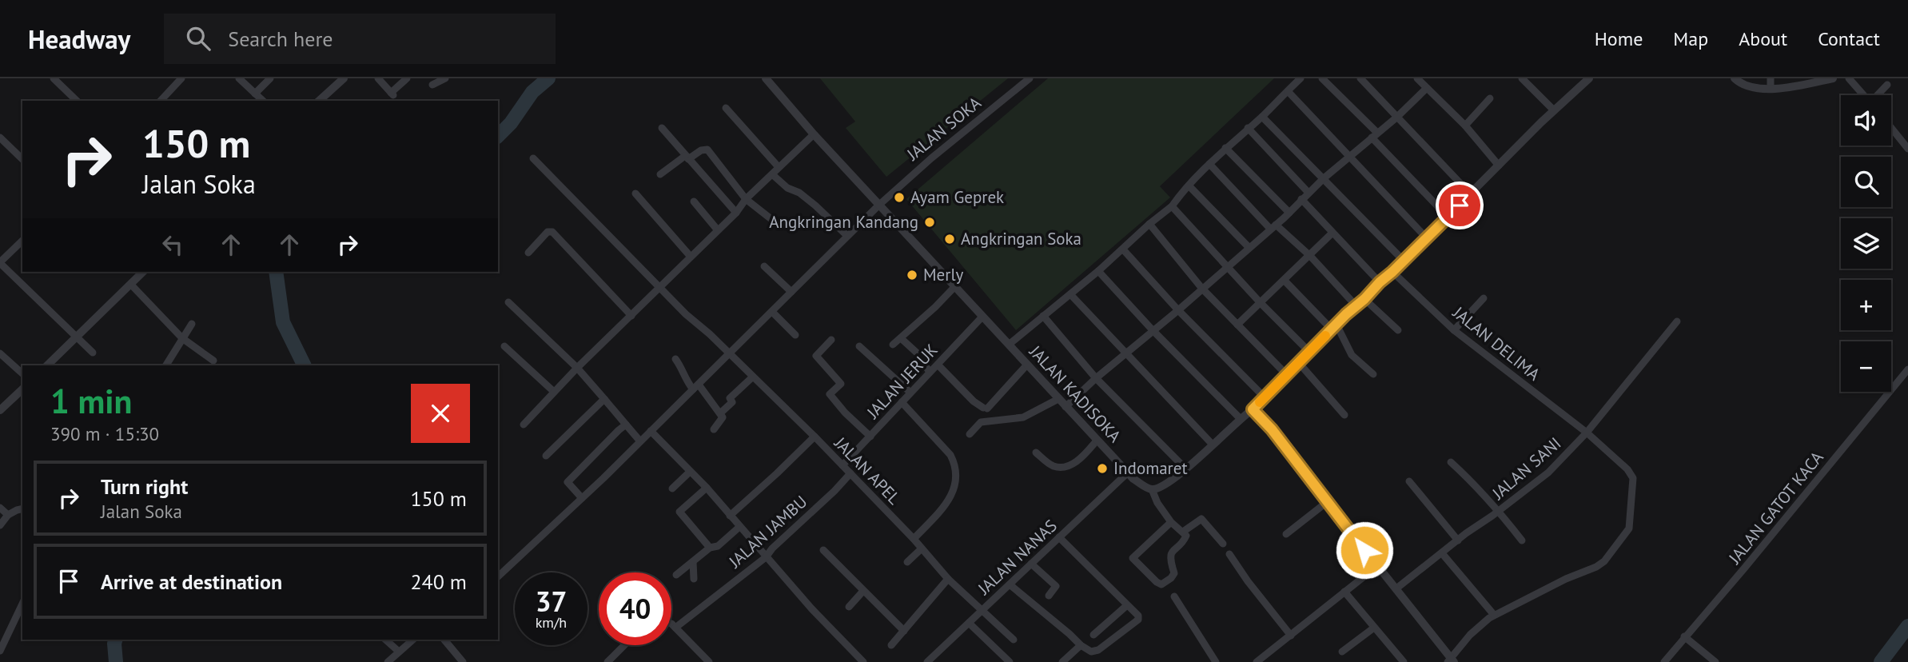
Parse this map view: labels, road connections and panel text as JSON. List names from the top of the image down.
{
  "streets": {
    "street": [
      "JALAN SOKA",
      "JALAN DELIMA",
      "JALAN JERUK",
      "JALAN KADISOKA",
      "JALAN SANI",
      "JALAN APEL",
      "JALAN GATOT KACA",
      "JALAN JAMBU",
      "JALAN NANAS"
    ]
  },
  "crossings": [
    ["JALAN SOKA", "JALAN KADISOKA"],
    ["JALAN SOKA", "JALAN APEL"],
    ["JALAN DELIMA", "JALAN SANI"],
    ["JALAN JERUK", "JALAN KADISOKA"],
    ["JALAN JERUK", "JALAN APEL"],
    ["JALAN KADISOKA", "JALAN NANAS"],
    ["JALAN APEL", "JALAN JAMBU"],
    ["JALAN APEL", "JALAN NANAS"]
  ],
  "places": [
    "Ayam Geprek",
    "Angkringan Kandang",
    "Angkringan Soka",
    "Merly",
    "Indomaret"
  ],
  "page": {
    "header": "Headway",
    "search": "Search here",
    "nav": [
      "Home",
      "Map",
      "About",
      "Contact"
    ],
    "map_buttons": ["+", "−"],
    "turn": ["150 m", "Jalan Soka"],
    "heading": ["1 min", "390 m · 15:30"],
    "list": [
      {
        "name": "Turn right",
        "note": "Jalan Soka",
        "value": "150 m"
      },
      {
        "name": "Arrive at destination",
        "value": "240 m"
      }
    ],
    "speed": "37 km/h",
    "limit": "40"
  }
}
